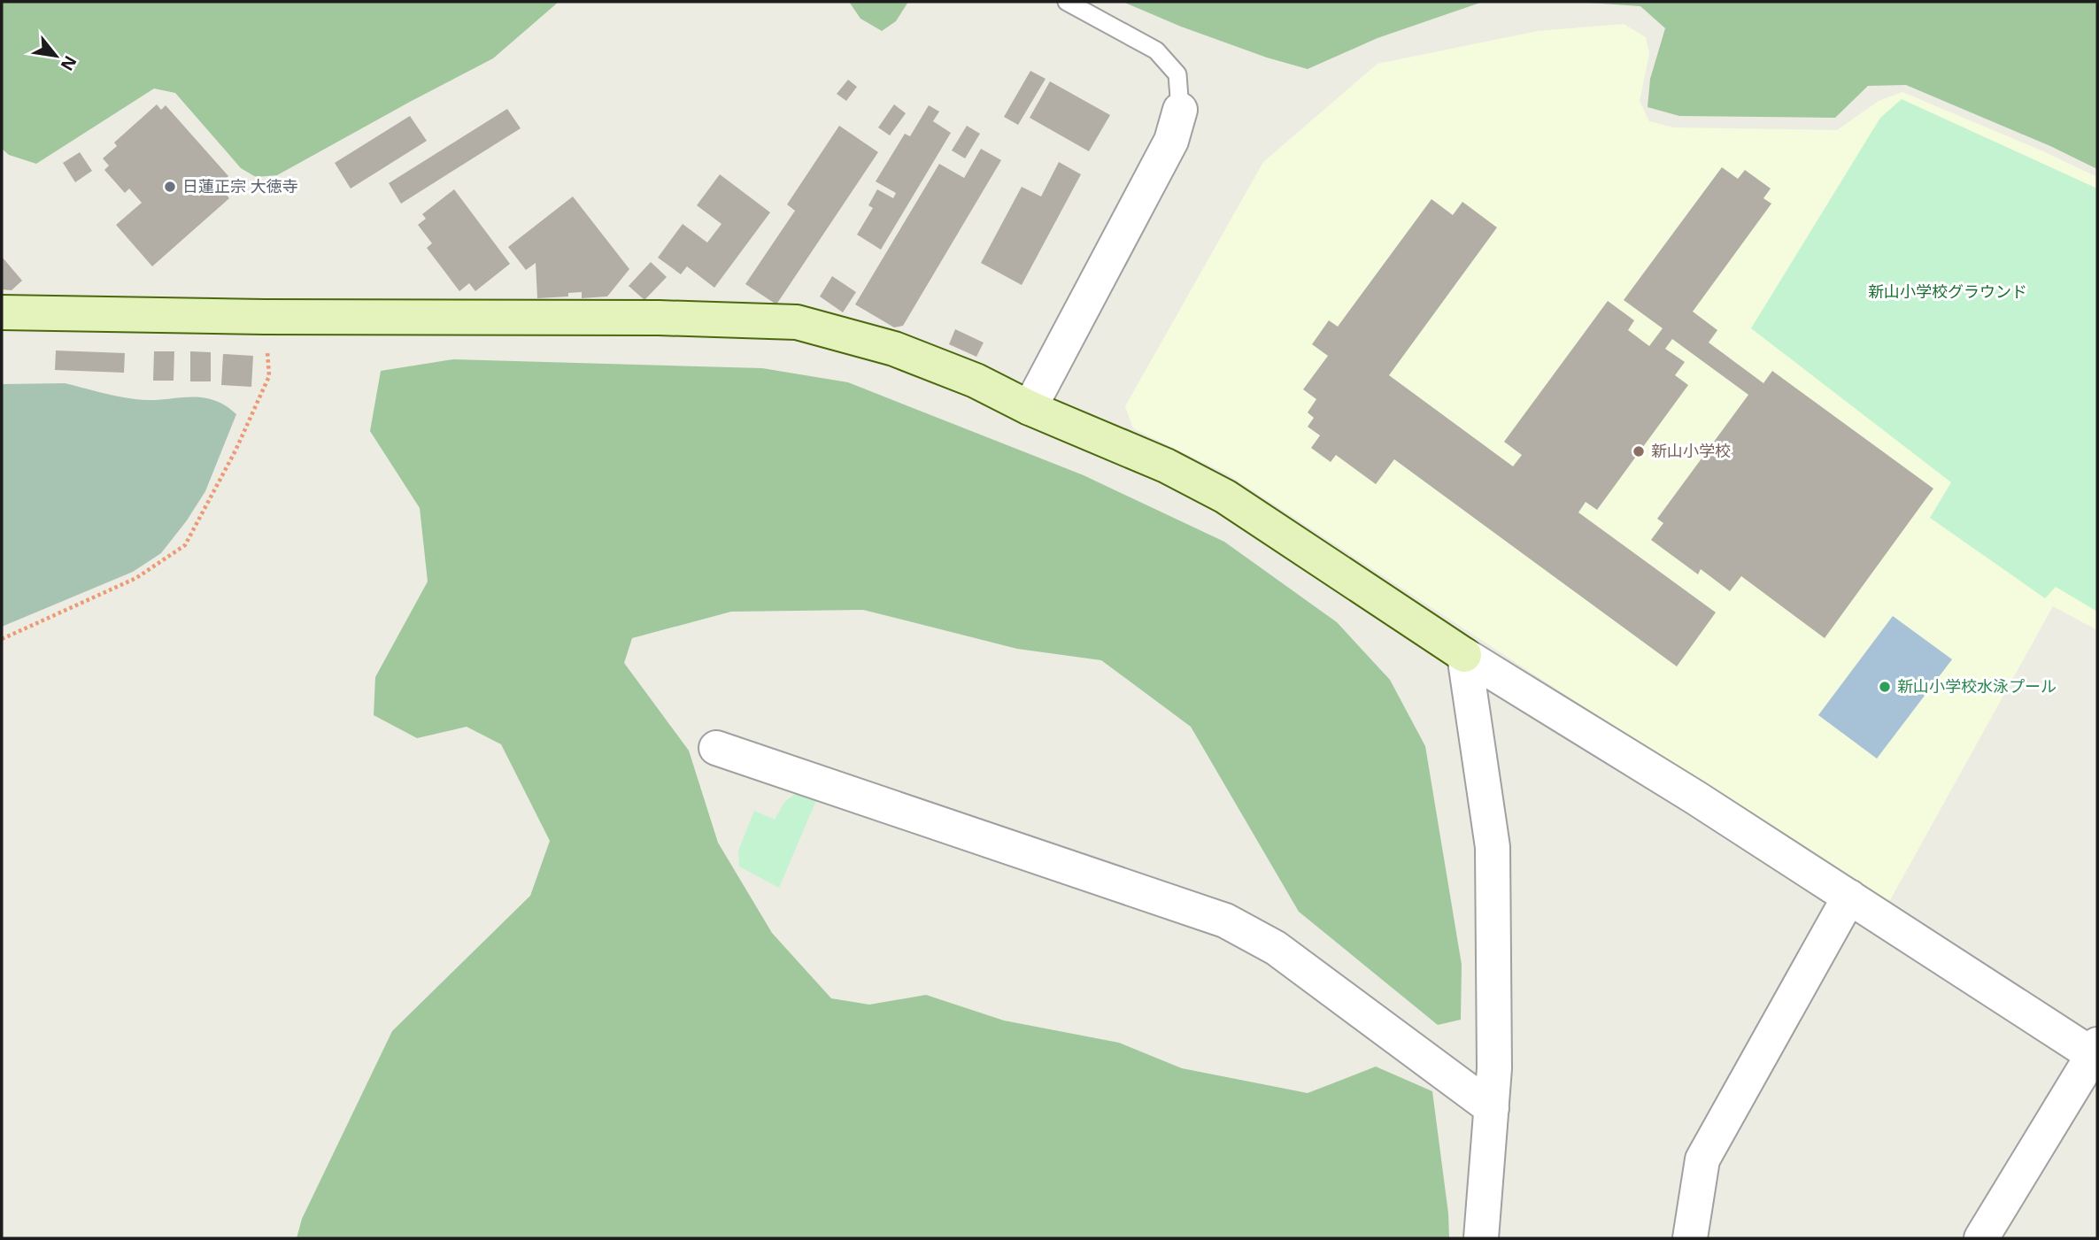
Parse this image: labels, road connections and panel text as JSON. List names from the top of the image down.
{
  "parks": ["新山小学校グラウンド"],
  "places": ["日蓮正宗 大徳寺", "新山小学校", "新山小学校水泳プール"],
  "north": "bottom right"
}
